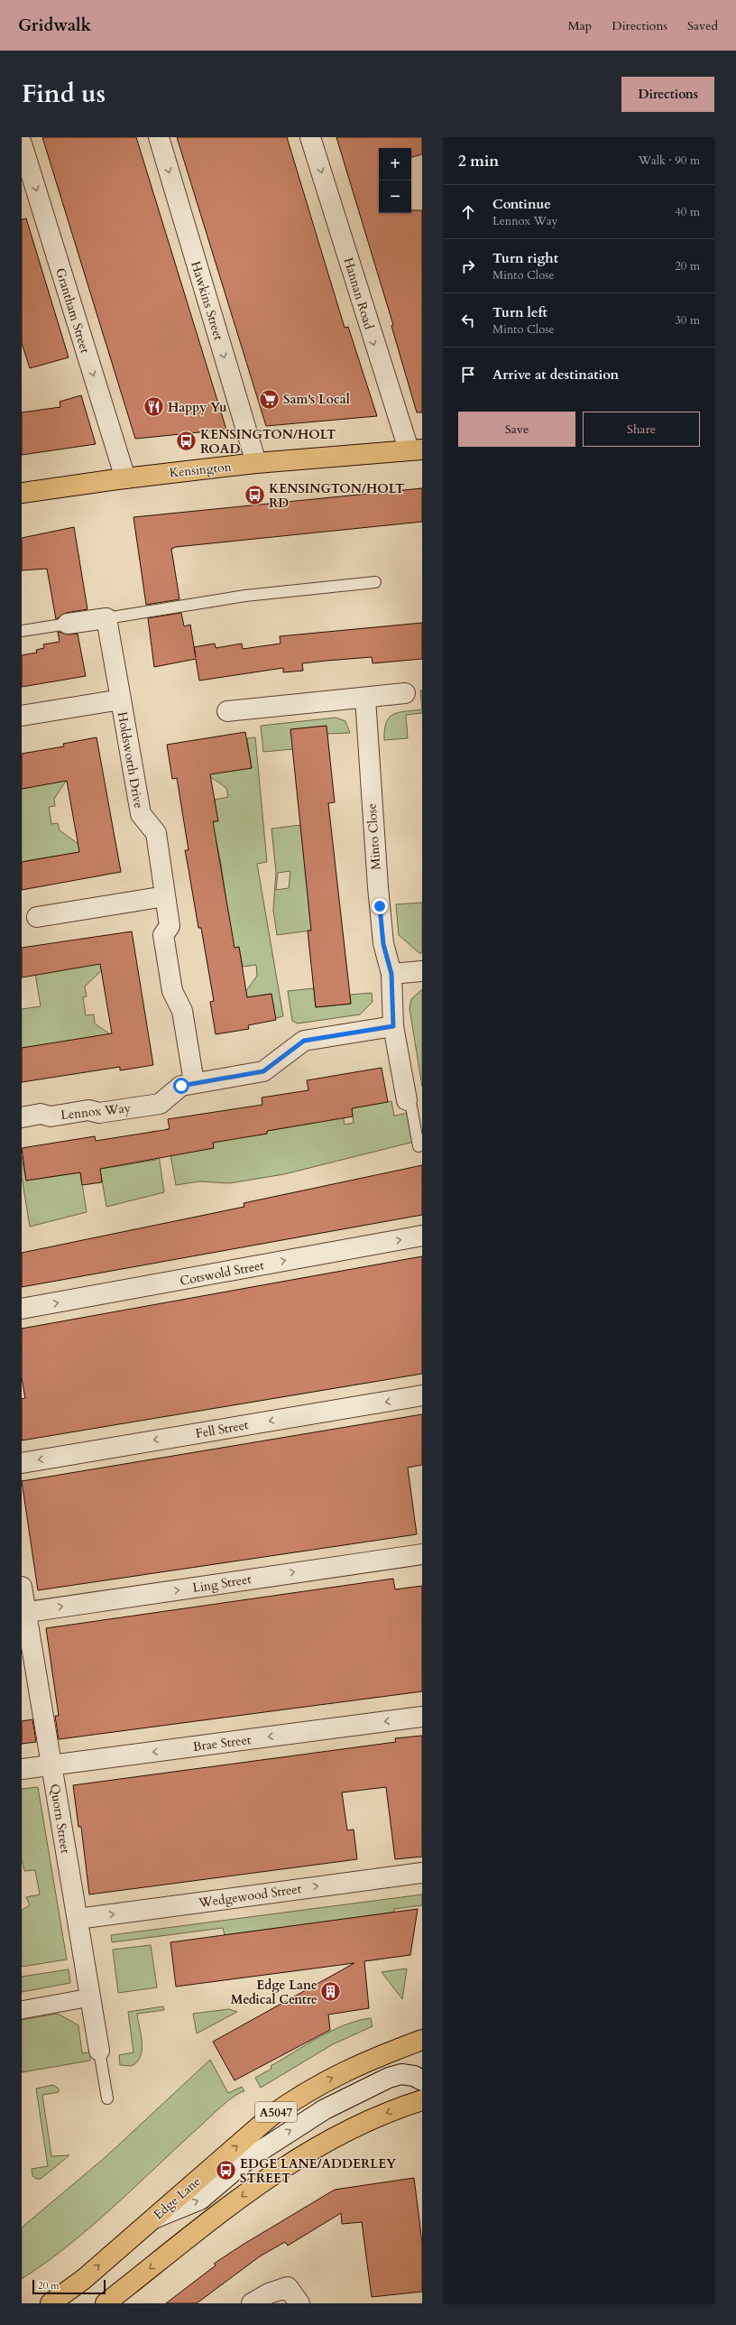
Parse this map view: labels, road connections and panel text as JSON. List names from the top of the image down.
{
  "streets": {
    "main road": ["Kensington", "A5047", "Edge Lane"],
    "street": [
      "Hannan Road",
      "Hawkins Street",
      "Grantham Street",
      "Holdsworth Drive",
      "Minto Close",
      "Lennox Way",
      "Cotswold Street",
      "Fell Street",
      "Ling Street",
      "Brae Street",
      "Quorn Street",
      "Wedgewood Street"
    ]
  },
  "crossings": [
    ["Hannan Road", "Kensington"],
    ["Hawkins Street", "Kensington"],
    ["Grantham Street", "Kensington"],
    ["Holdsworth Drive", "Lennox Way"],
    ["Minto Close", "Lennox Way"],
    ["Ling Street", "Quorn Street"],
    ["Brae Street", "Quorn Street"],
    ["Quorn Street", "Wedgewood Street"]
  ],
  "one_way": [
    "Hannan Road",
    "Hawkins Street",
    "Grantham Street",
    "Cotswold Street",
    "Fell Street",
    "Ling Street",
    "Brae Street",
    "Wedgewood Street"
  ],
  "places": {
    "supermarket": ["Sam's Local"],
    "restaurant": ["Happy Yu"],
    "bus stop": ["KENSINGTON/HOLT ROAD", "KENSINGTON/HOLT RD", "EDGE LANE/ADDERLEY STREET"],
    "building": ["Edge Lane Medical Centre"]
  },
  "scale_bar": "20 m",
  "page": {
    "header": "Gridwalk",
    "nav": ["Map", "Directions", "Saved"],
    "title": "Find us",
    "buttons": [
      "Directions",
      ["Save", "Share"]
    ],
    "heading": ["2 min", "Walk · 90 m"],
    "map_buttons": ["+", "−"],
    "list": [
      ["Continue", "Lennox Way", "40 m"],
      ["Turn right", "Minto Close", "20 m"],
      ["Turn left", "Minto Close", "30 m"],
      "Arrive at destination"
    ],
    "scale": "20 m"
  }
}
